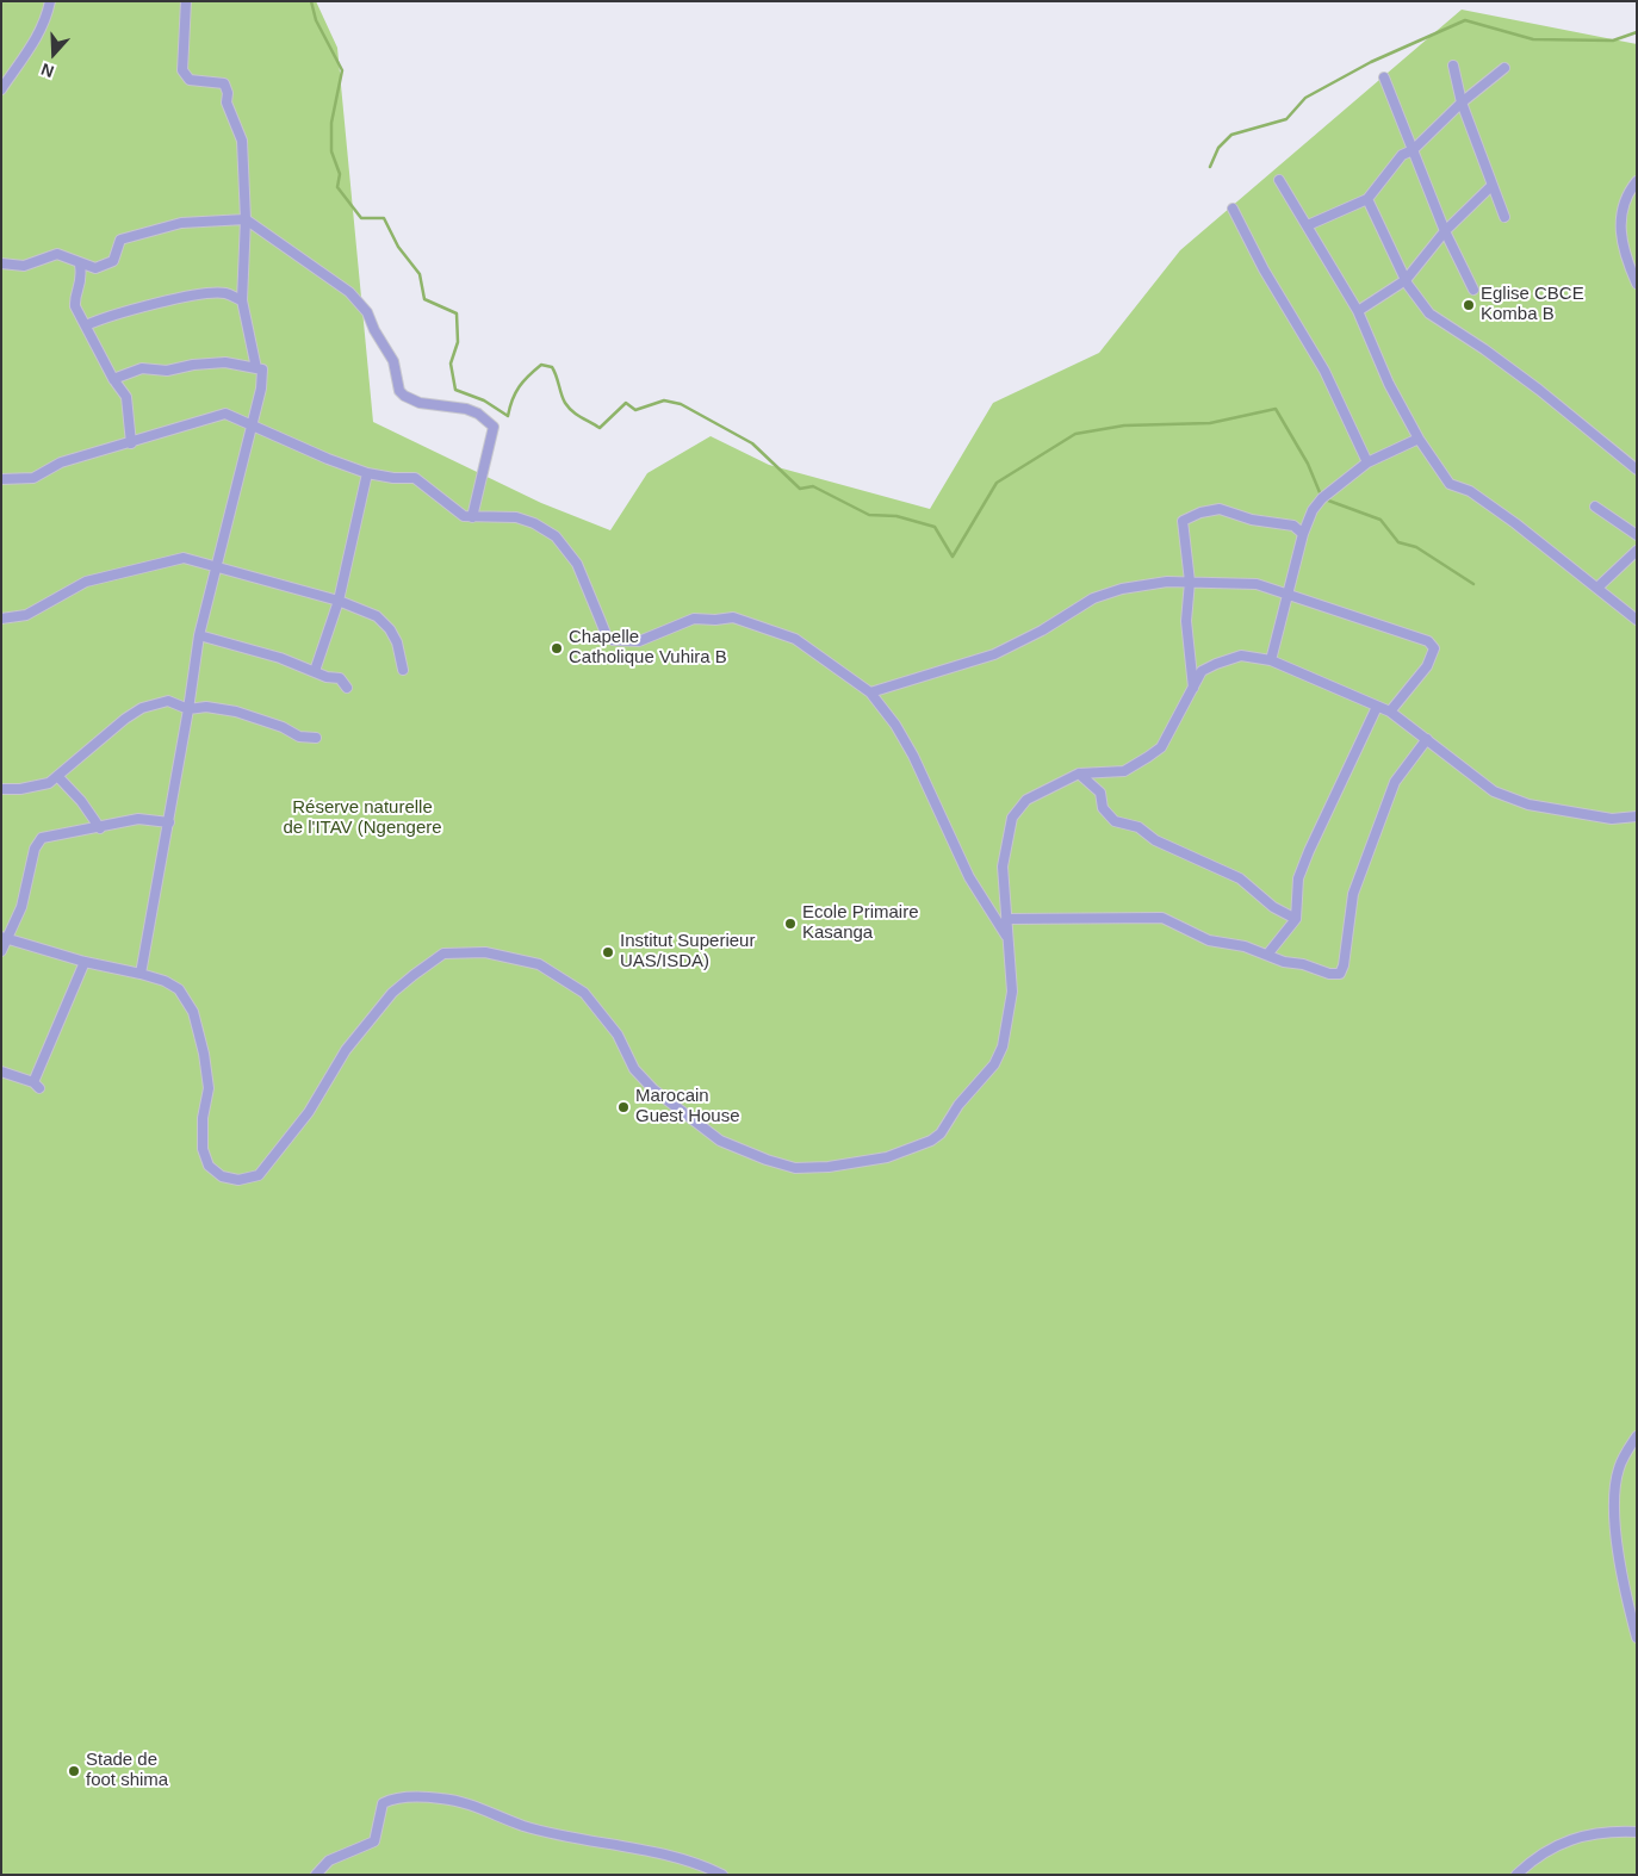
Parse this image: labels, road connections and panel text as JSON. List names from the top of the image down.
{
  "parks": ["Réserve naturelle de l'ITAV (Ngengere"],
  "places": [
    "Eglise CBCE Komba B",
    "Chapelle Catholique Vuhira B",
    "Ecole Primaire Kasanga",
    "Institut Superieur UAS/ISDA)",
    "Marocain Guest House",
    "Stade de foot shima"
  ],
  "north": "bottom"
}
